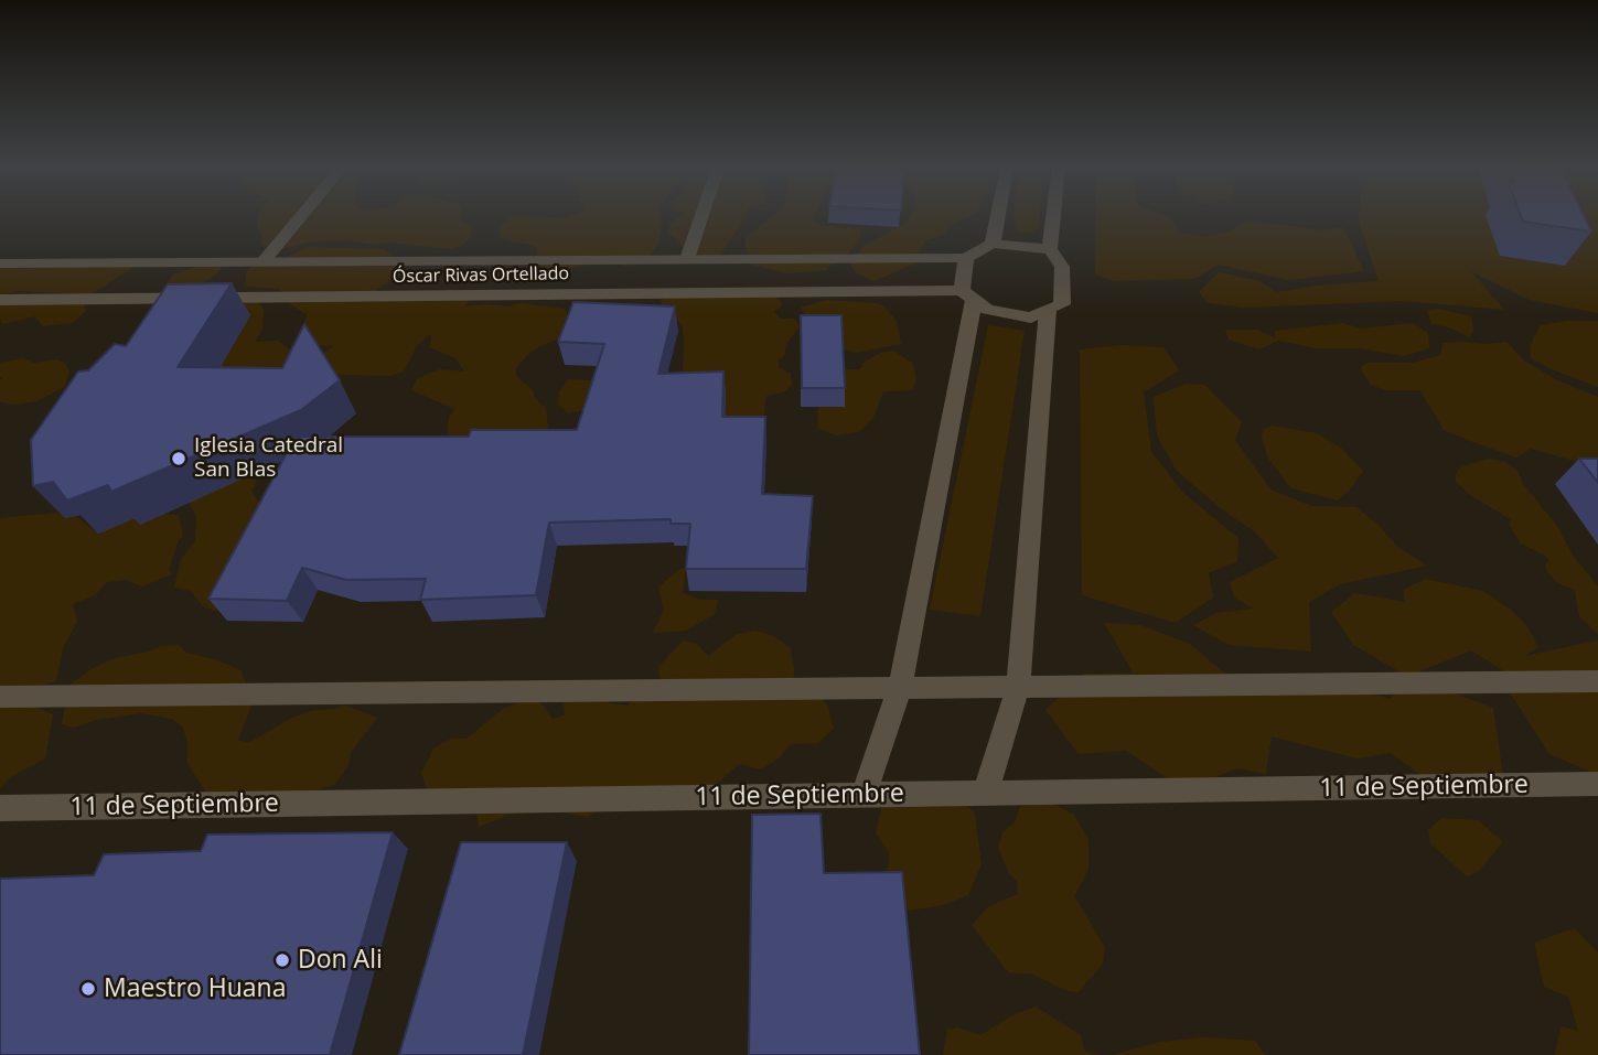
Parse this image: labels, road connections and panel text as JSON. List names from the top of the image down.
{
  "streets": {
    "street": ["Óscar Rivas Ortellado", "11 de Septiembre"]
  },
  "places": ["Iglesia Catedral San Blas", "Don Ali", "Maestro Huana"]
}
